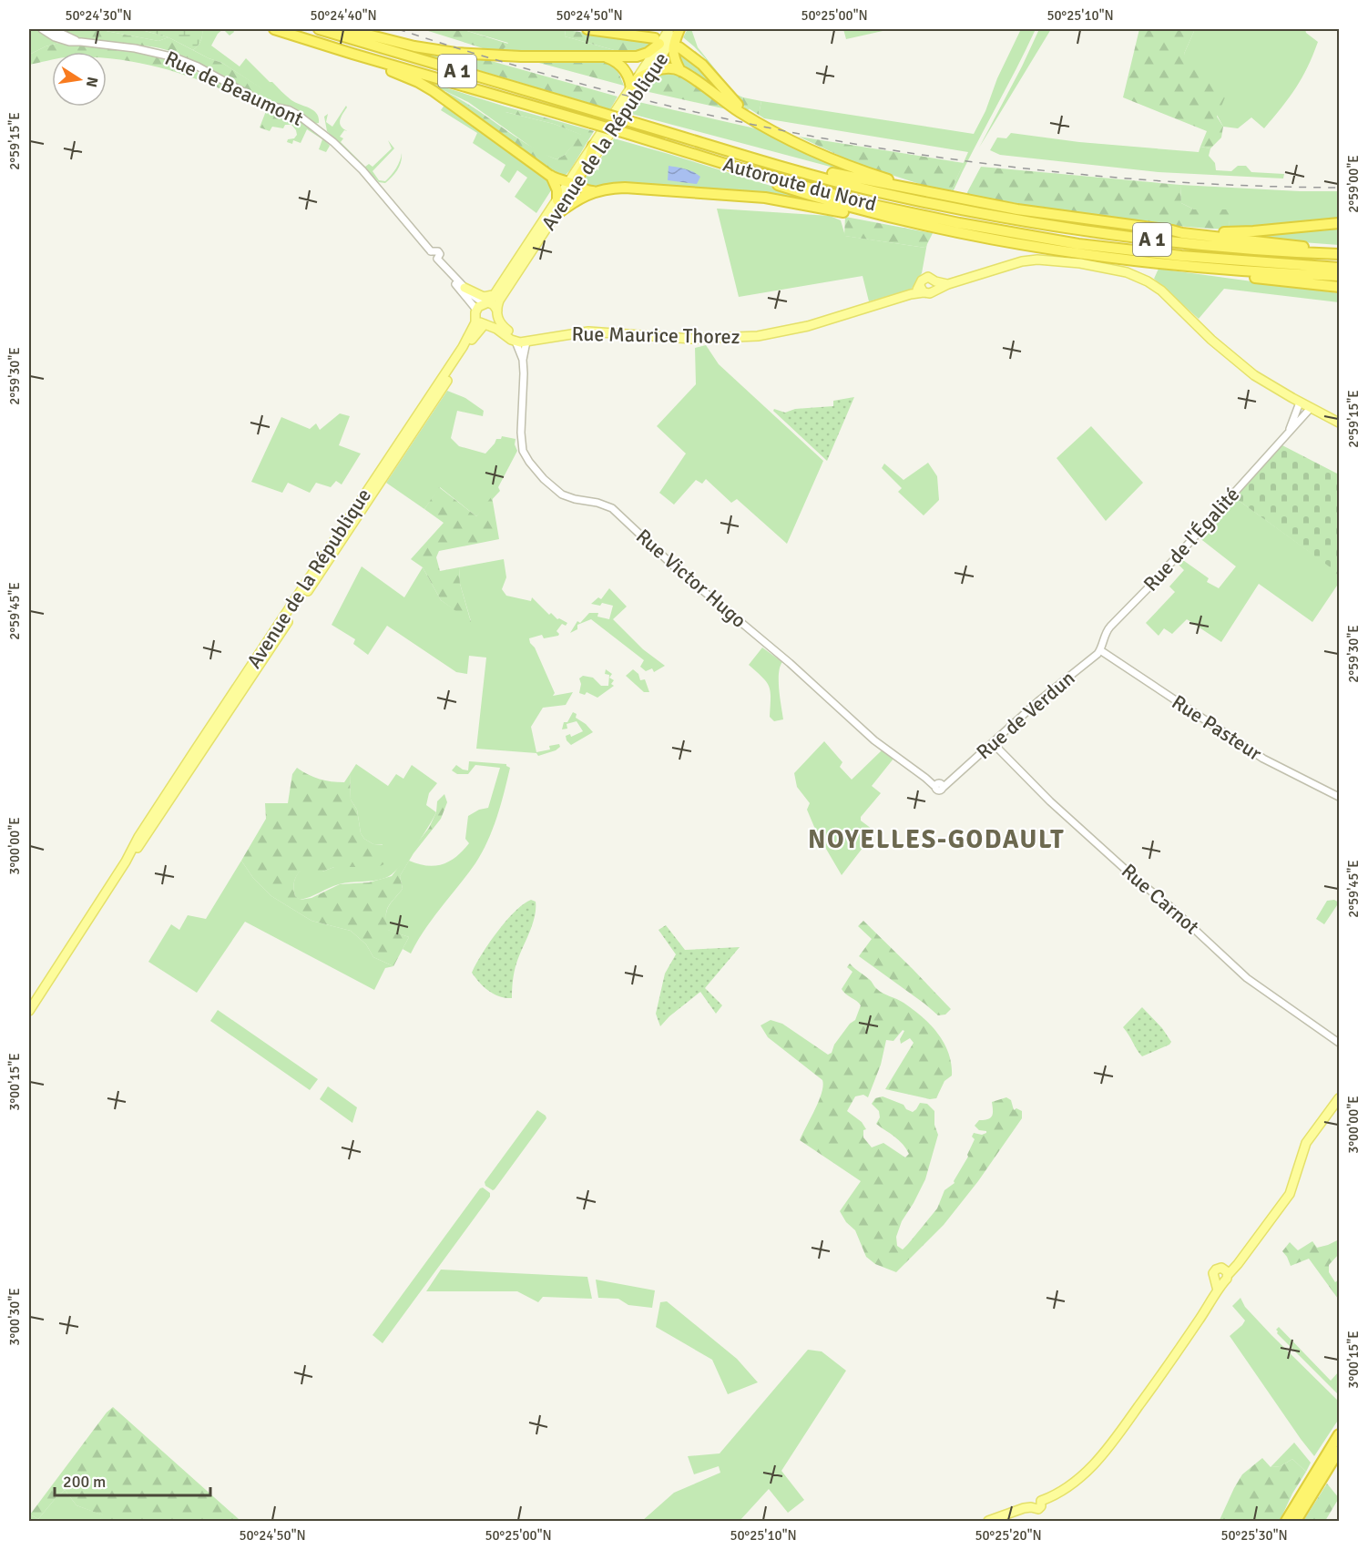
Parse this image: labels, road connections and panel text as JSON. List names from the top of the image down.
{
  "streets": {
    "highway": ["A 1", "Autoroute du Nord"],
    "main road": ["Avenue de la République", "Rue Maurice Thorez"],
    "street": [
      "Rue de Beaumont",
      "Rue de l'Égalité",
      "Rue Victor Hugo",
      "Rue de Verdun",
      "Rue Pasteur",
      "Rue Carnot"
    ]
  },
  "crossings": [
    ["Rue Maurice Thorez", "Rue Victor Hugo"],
    ["Rue de l'Égalité", "Rue de Verdun"],
    ["Rue de l'Égalité", "Rue Pasteur"],
    ["Rue Victor Hugo", "Rue de Verdun"],
    ["Rue de Verdun", "Rue Pasteur"],
    ["Rue de Verdun", "Rue Carnot"]
  ],
  "districts": ["NOYELLES-GODAULT"],
  "scale_bar": "200 m",
  "north": "right",
  "coordinates": [
    "50°24'30\"N",
    "50°24'40\"N",
    "50°24'50\"N",
    "50°25'00\"N",
    "50°25'10\"N",
    "2°59'15\"E",
    "2°59'00\"E",
    "2°59'30\"E",
    "2°59'45\"E",
    "3°00'00\"E",
    "3°00'15\"E",
    "3°00'30\"E",
    "50°25'20\"N",
    "50°25'30\"N"
  ]
}
